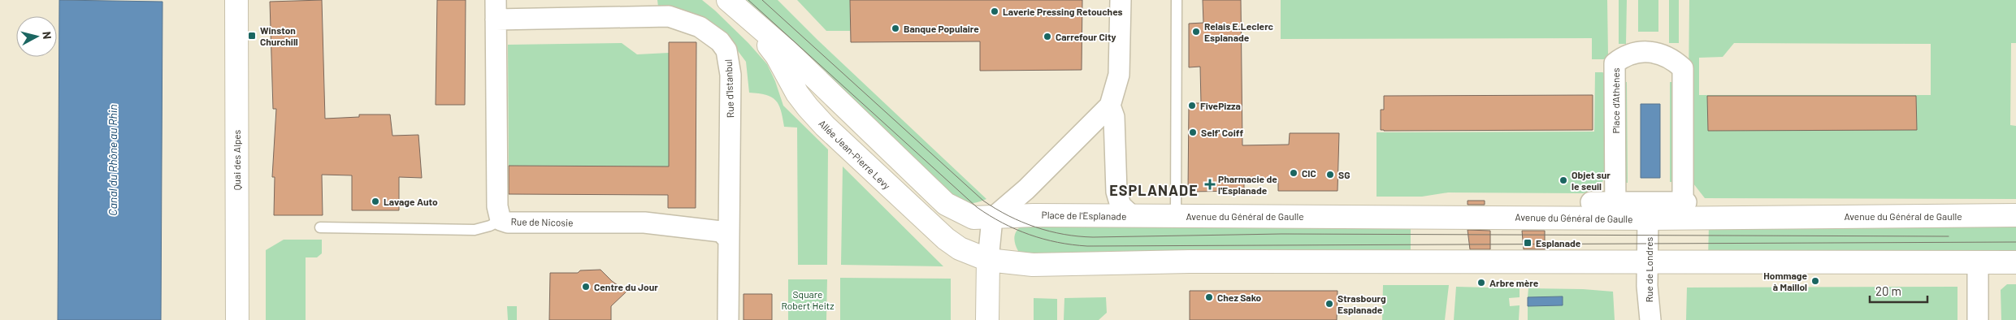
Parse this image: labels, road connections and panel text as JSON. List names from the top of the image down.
{
  "streets": {
    "street": [
      "Rue d'Istanbul",
      "Place d'Athènes",
      "Allée Jean-Pierre Levy",
      "Quai des Alpes",
      "Place de l'Esplanade",
      "Avenue du Général de Gaulle",
      "Rue de Nicosie",
      "Rue de Londres"
    ]
  },
  "crossings": [
    ["Rue d'Istanbul", "Rue de Nicosie"],
    ["Place d'Athènes", "Avenue du Général de Gaulle"],
    ["Allée Jean-Pierre Levy", "Place de l'Esplanade"],
    ["Place de l'Esplanade", "Avenue du Général de Gaulle"],
    ["Avenue du Général de Gaulle", "Rue de Londres"]
  ],
  "districts": ["ESPLANADE"],
  "water": ["Canal du Rhône au Rhin"],
  "parks": ["Square Robert Heitz"],
  "places": {
    "other": [
      "Laverie Pressing Retouches",
      "Banque Populaire",
      "Relais E.Leclerc Esplanade",
      "Carrefour City",
      "FivePizza",
      "Self' Coiff",
      "CIC",
      "SG",
      "Objet sur le seuil",
      "Lavage Auto",
      "Hommage à Maillol",
      "Arbre mère",
      "Centre du Jour",
      "Chez Sako",
      "Strasbourg Esplanade"
    ],
    "transit": ["Winston Churchill", "Esplanade"],
    "health": ["Pharmacie de l'Esplanade"]
  },
  "scale_bar": "20 m",
  "north": "right"
}
